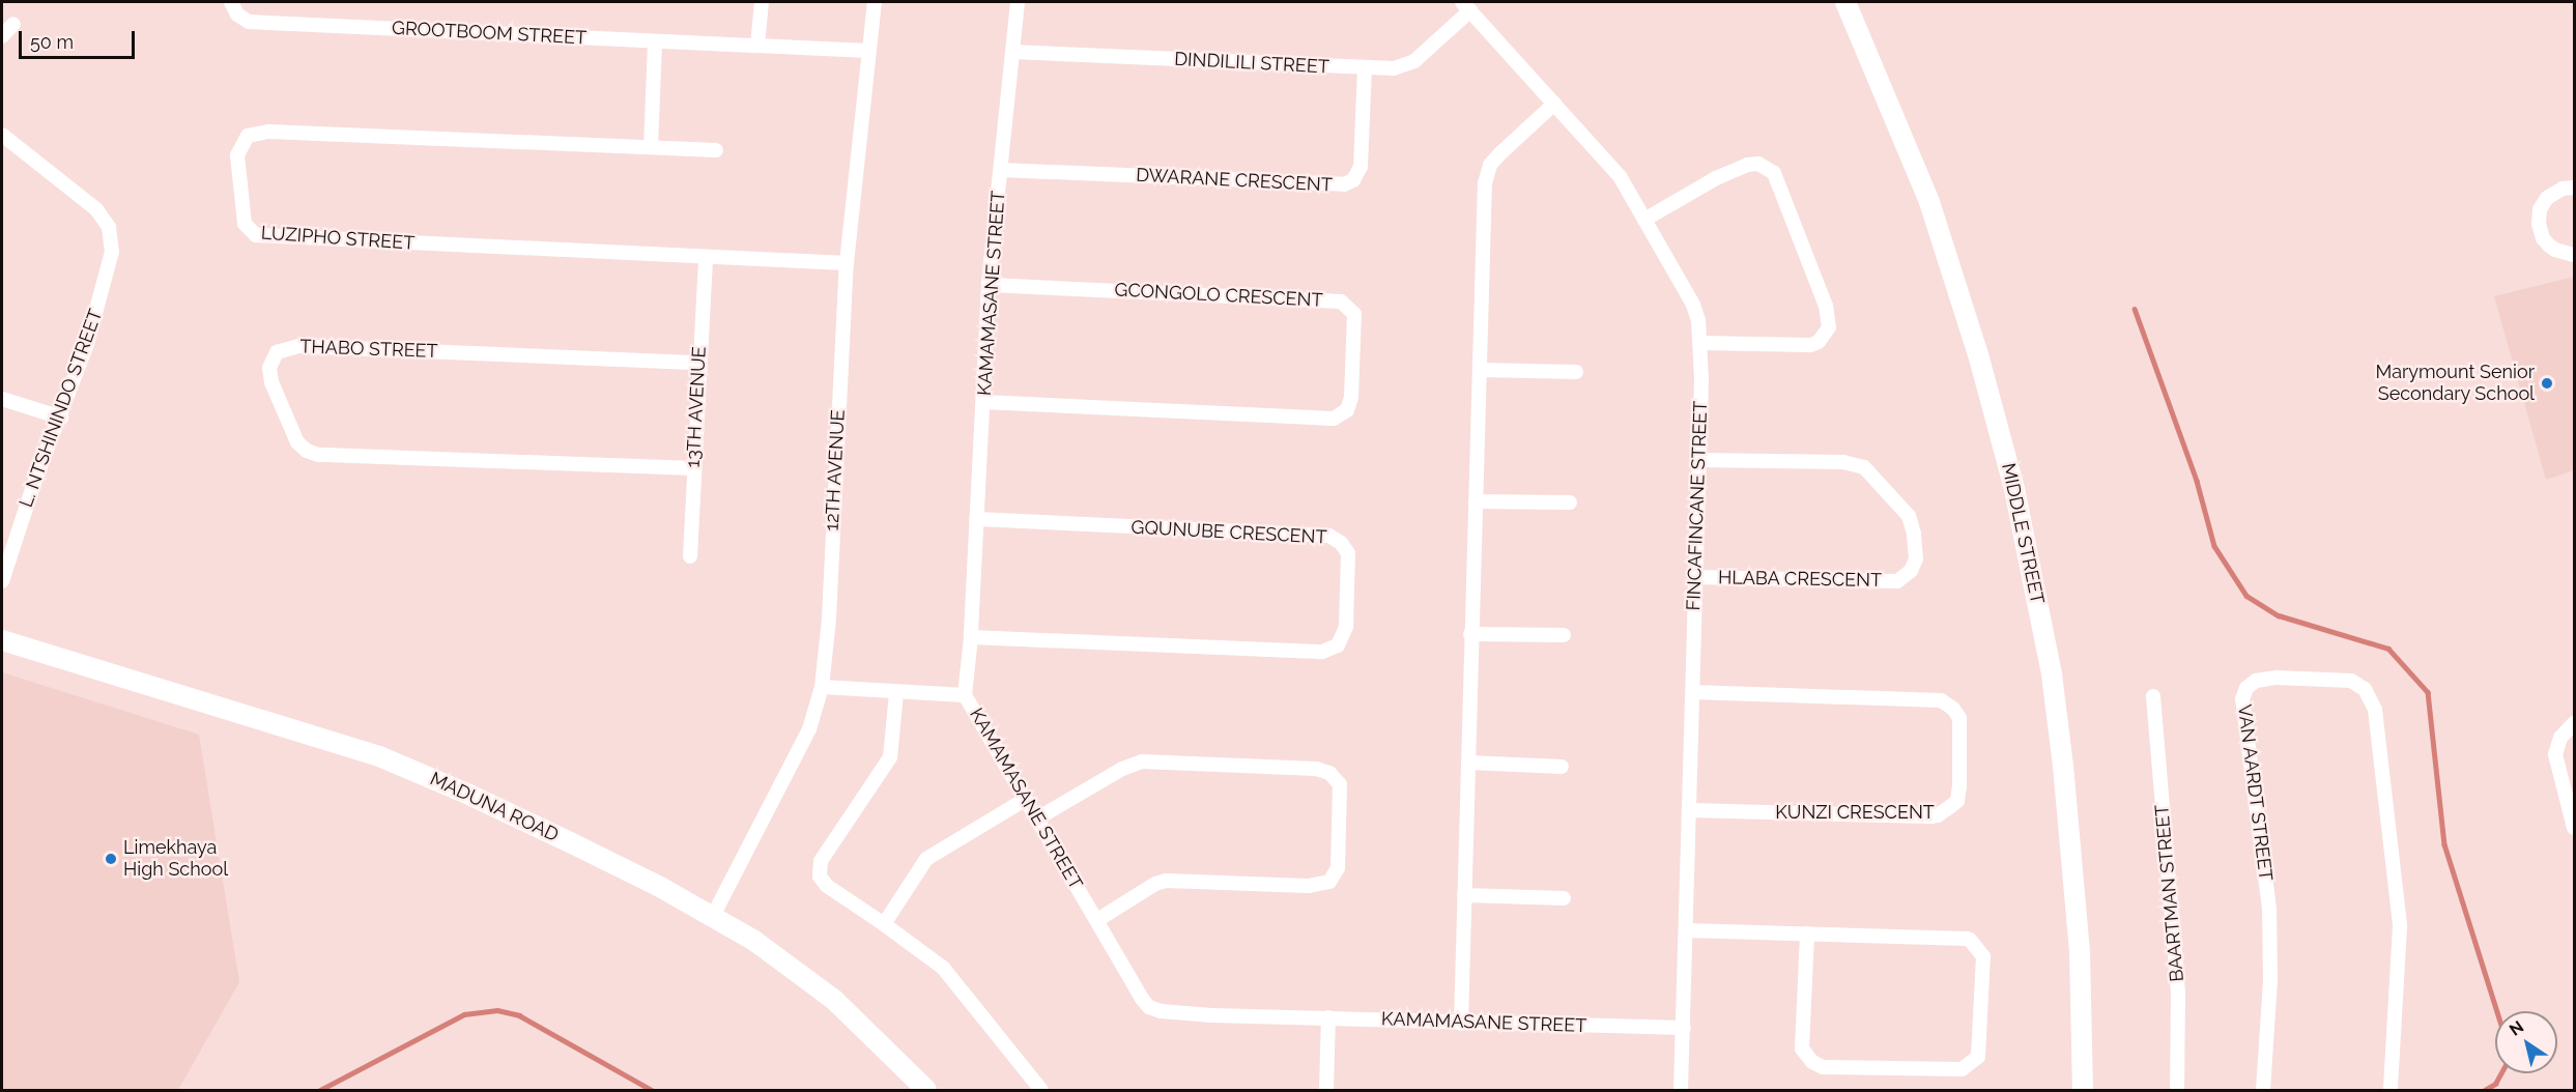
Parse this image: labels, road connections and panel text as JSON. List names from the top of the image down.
{
  "streets": {
    "main road": ["MIDDLE STREET", "MADUNA ROAD"],
    "street": [
      "GROOTBOOM STREET",
      "DINDILILI STREET",
      "DWARANE CRESCENT",
      "LUZIPHO STREET",
      "KAMAMASANE STREET",
      "GCONGOLO CRESCENT",
      "THABO STREET",
      "13TH AVENUE",
      "L. NTSHININDO STREET",
      "12TH AVENUE",
      "FINCAFINCANE STREET",
      "GQUNUBE CRESCENT",
      "HLABA CRESCENT",
      "VAN AARDT STREET",
      "KUNZI CRESCENT",
      "BAARTMAN STREET"
    ]
  },
  "crossings": [
    ["GROOTBOOM STREET", "12TH AVENUE"],
    ["DINDILILI STREET", "DWARANE CRESCENT"],
    ["DINDILILI STREET", "KAMAMASANE STREET"],
    ["DINDILILI STREET", "FINCAFINCANE STREET"],
    ["DWARANE CRESCENT", "KAMAMASANE STREET"],
    ["LUZIPHO STREET", "13TH AVENUE"],
    ["LUZIPHO STREET", "12TH AVENUE"],
    ["KAMAMASANE STREET", "GCONGOLO CRESCENT"],
    ["KAMAMASANE STREET", "FINCAFINCANE STREET"],
    ["KAMAMASANE STREET", "GQUNUBE CRESCENT"],
    ["THABO STREET", "13TH AVENUE"],
    ["12TH AVENUE", "MADUNA ROAD"],
    ["FINCAFINCANE STREET", "HLABA CRESCENT"],
    ["FINCAFINCANE STREET", "KUNZI CRESCENT"]
  ],
  "places": ["Marymount Senior Secondary School", "Limekhaya High School"],
  "scale_bar": "50 m",
  "north": "top left"
}
